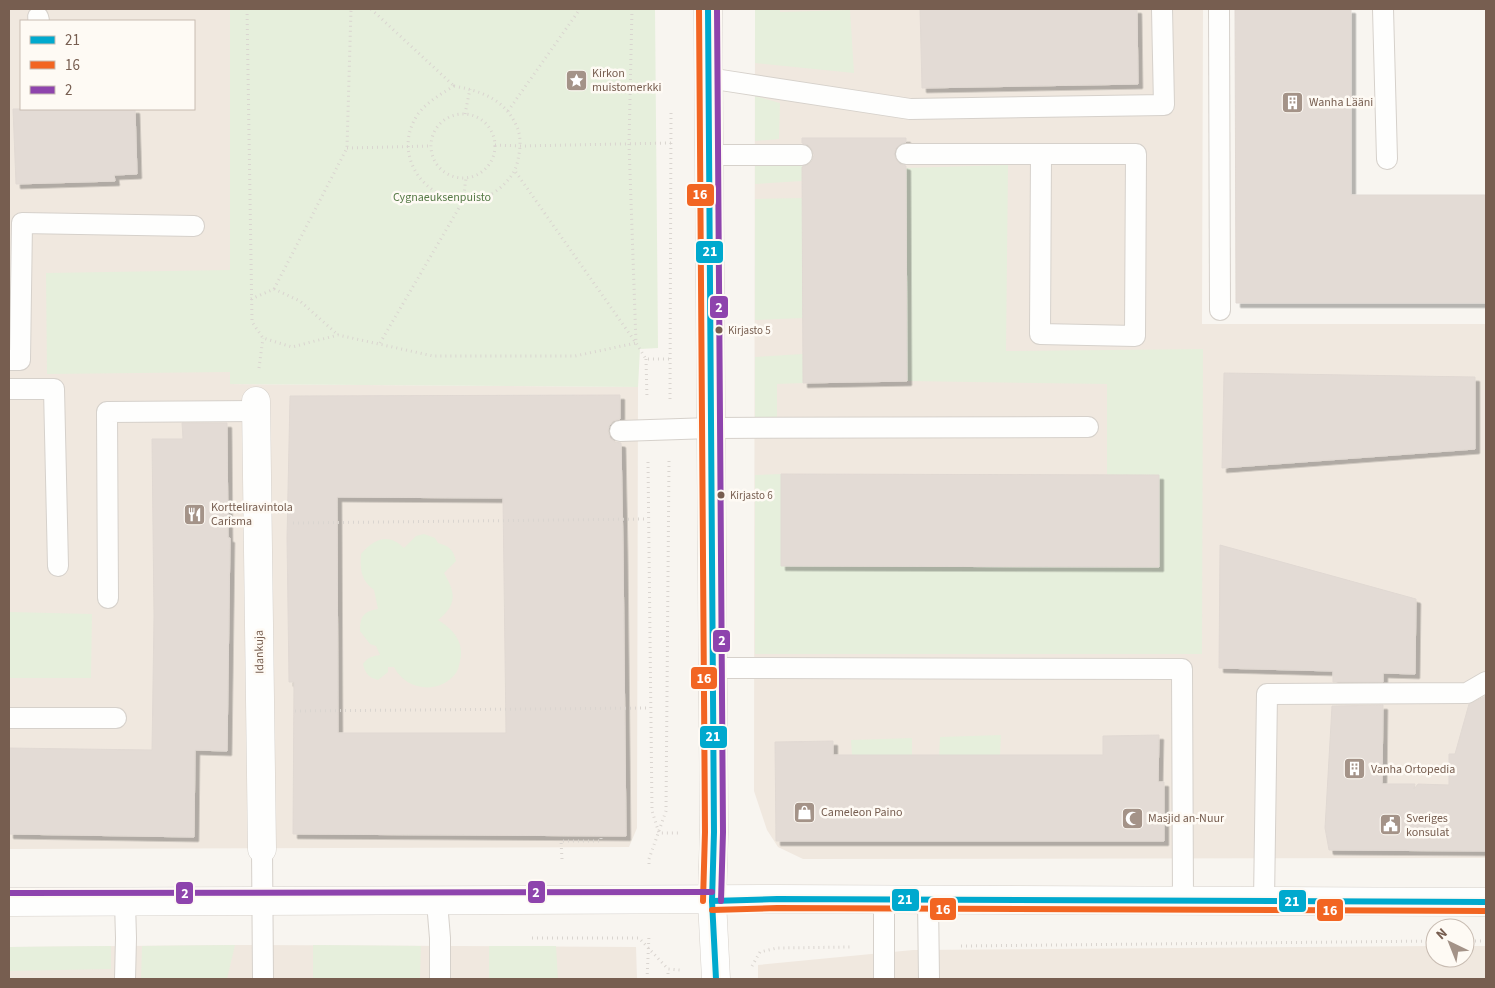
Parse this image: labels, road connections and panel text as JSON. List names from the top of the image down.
{
  "streets": {
    "main road": ["Idankuja"]
  },
  "parks": ["Cygnaeuksenpuisto"],
  "places": {
    "place": ["Kirkon muistomerkki"],
    "building": ["Wanha Lääni", "Vanha Ortopedia"],
    "other": ["Kirjasto 5", "Kirjasto 6"],
    "restaurant": ["Kortteliravintola Carisma"],
    "shop": ["Cameleon Paino"],
    "mosque": ["Masjid an-Nuur"],
    "public building": ["Sveriges konsulat"]
  },
  "lines": ["transit line 21", "transit line 16", "transit line 2"],
  "legend": ["21", "16", "2"],
  "north": "top left"
}
